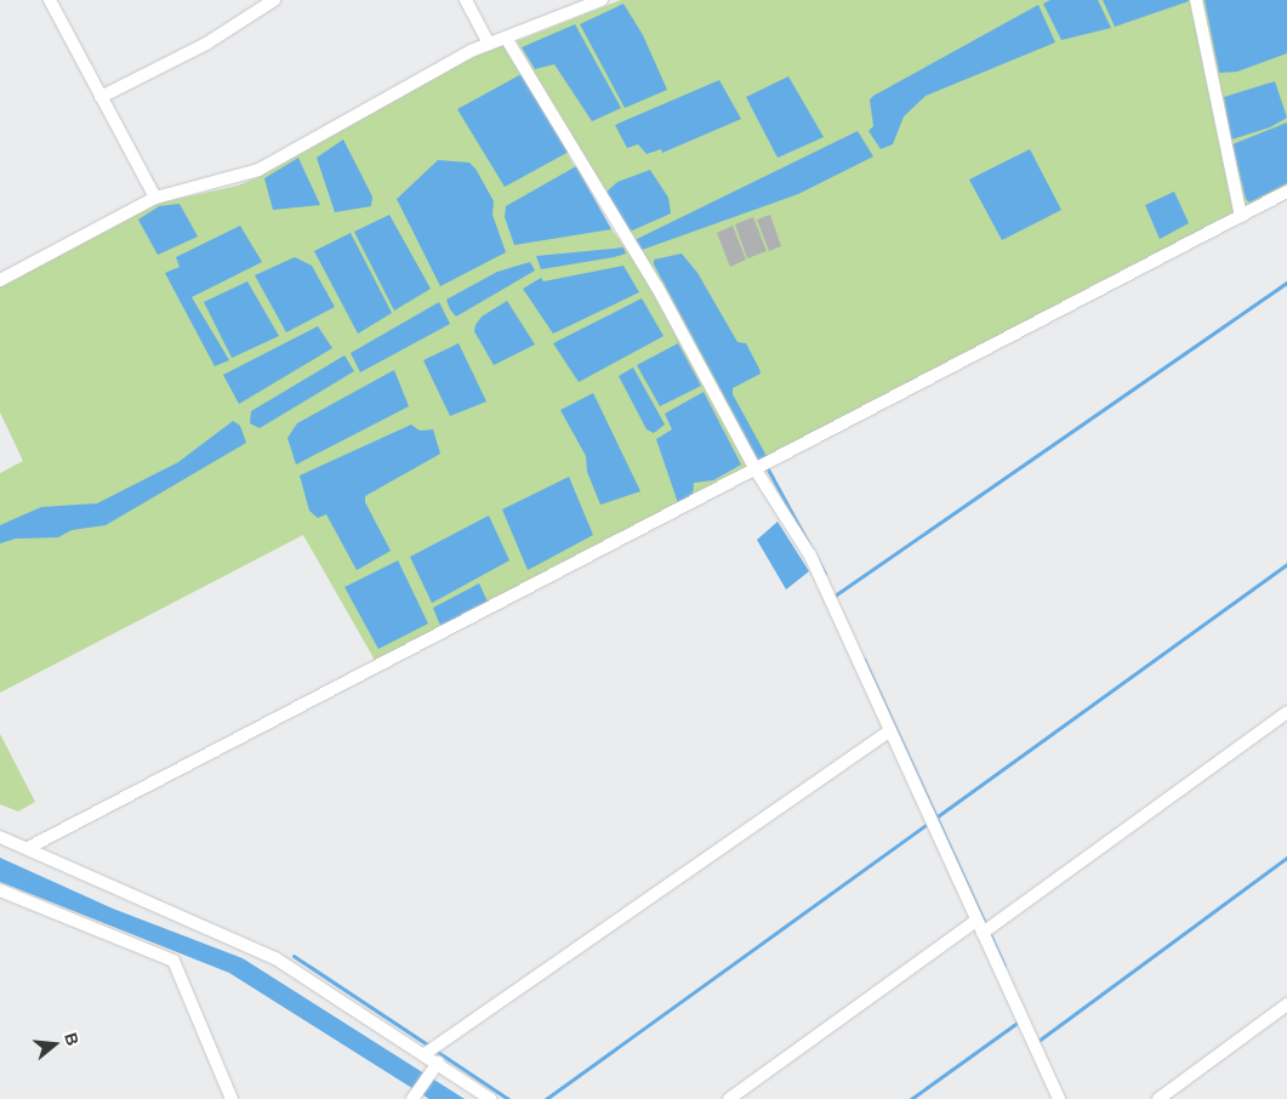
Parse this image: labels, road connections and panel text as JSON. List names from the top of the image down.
{
  "north": "right"
}
